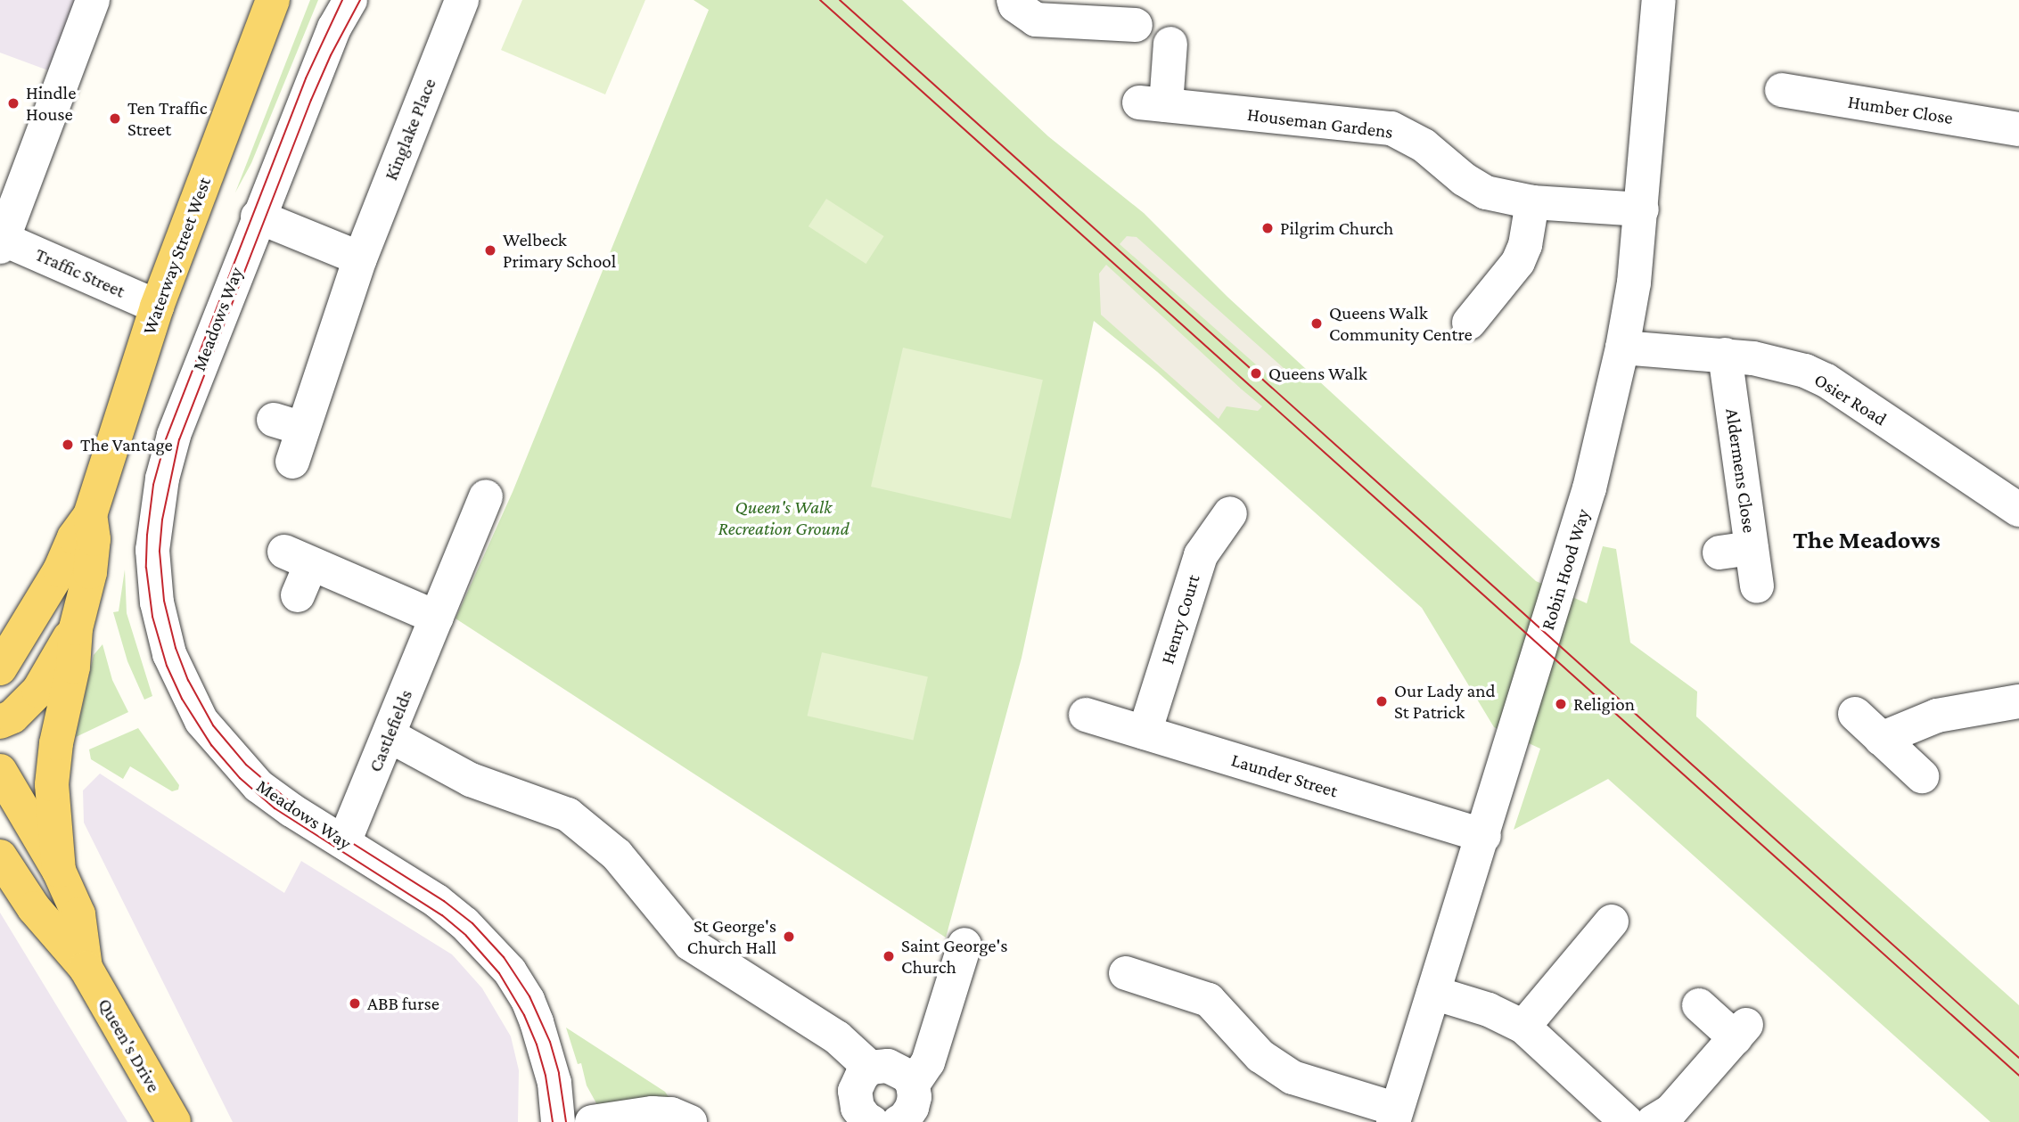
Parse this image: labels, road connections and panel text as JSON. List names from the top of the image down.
{
  "streets": {
    "main road": ["Waterway Street West", "Queen's Drive"],
    "street": [
      "Humber Close",
      "Houseman Gardens",
      "Kinglake Place",
      "Traffic Street",
      "Meadows Way",
      "Osier Road",
      "Aldermens Close",
      "Robin Hood Way",
      "Henry Court",
      "Castlefields",
      "Launder Street"
    ]
  },
  "crossings": [
    ["Houseman Gardens", "Robin Hood Way"],
    ["Waterway Street West", "Traffic Street"],
    ["Waterway Street West", "Queen's Drive"],
    ["Meadows Way", "Castlefields"],
    ["Osier Road", "Aldermens Close"],
    ["Osier Road", "Robin Hood Way"],
    ["Robin Hood Way", "Launder Street"],
    ["Henry Court", "Launder Street"]
  ],
  "districts": ["The Meadows"],
  "parks": ["Queen's Walk Recreation Ground"],
  "places": [
    "Hindle House",
    "Ten Traffic Street",
    "Pilgrim Church",
    "Welbeck Primary School",
    "Queens Walk Community Centre",
    "Queens Walk",
    "The Vantage",
    "Our Lady and St Patrick",
    "Religion",
    "St George's Church Hall",
    "Saint George's Church",
    "ABB furse"
  ]
}
